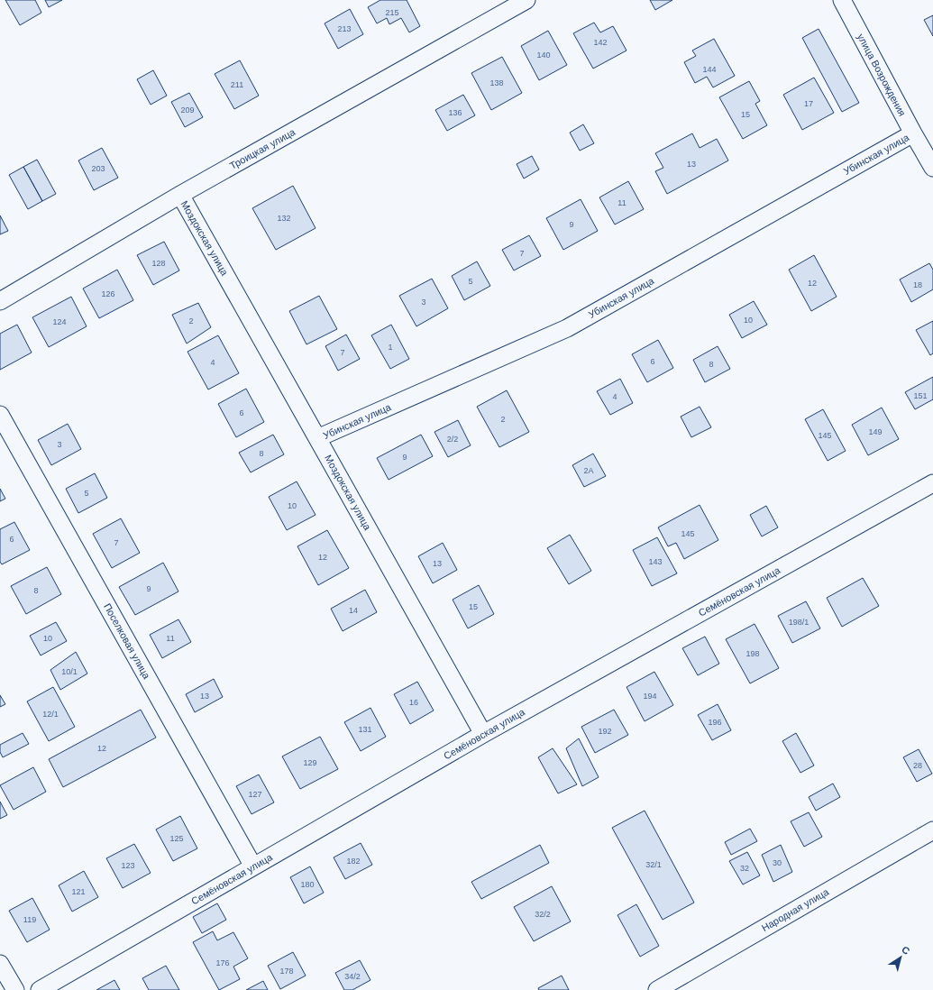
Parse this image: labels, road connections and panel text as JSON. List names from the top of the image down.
{
  "streets": {
    "street": [
      "улица Возрождения",
      "Троицкая улица",
      "Убинская улица",
      "Моздокская улица",
      "Семёновская улица",
      "Поселковая улица",
      "Народная улица"
    ]
  },
  "crossings": [
    ["улица Возрождения", "Убинская улица"],
    ["Троицкая улица", "Моздокская улица"],
    ["Убинская улица", "Моздокская улица"],
    ["Моздокская улица", "Семёновская улица"],
    ["Семёновская улица", "Поселковая улица"]
  ],
  "house_numbers": [
    "215",
    "213",
    "142",
    "140",
    "144",
    "138",
    "211",
    "17",
    "209",
    "136",
    "15",
    "13",
    "203",
    "11",
    "132",
    "9",
    "7",
    "128",
    "5",
    "12",
    "18",
    "126",
    "3",
    "10",
    "2",
    "124",
    "1",
    "7",
    "6",
    "4",
    "8",
    "151",
    "4",
    "6",
    "2",
    "149",
    "145",
    "2/2",
    "3",
    "8",
    "9",
    "2А",
    "5",
    "10",
    "145",
    "6",
    "7",
    "12",
    "143",
    "13",
    "9",
    "8",
    "15",
    "14",
    "198/1",
    "10",
    "11",
    "198",
    "10/1",
    "13",
    "194",
    "16",
    "12/1",
    "196",
    "131",
    "192",
    "12",
    "129",
    "28",
    "127",
    "125",
    "182",
    "30",
    "32/1",
    "123",
    "32",
    "180",
    "121",
    "32/2",
    "119",
    "176",
    "178",
    "34/2"
  ],
  "north": "top right"
}
